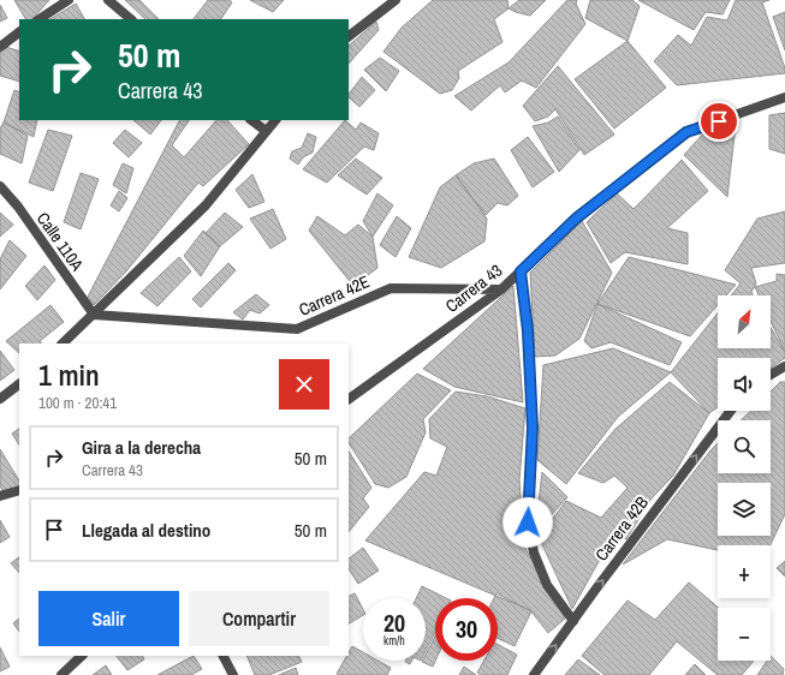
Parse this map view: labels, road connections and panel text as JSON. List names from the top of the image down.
{
  "streets": {
    "street": [
      "Calle 110A",
      "Carrera 43",
      "Carrera 42E",
      "Carrera 42B"
    ]
  },
  "crossings": [
    ["Calle 110A", "Carrera 42E"],
    ["Carrera 43", "Carrera 42E"]
  ],
  "one_way": ["Carrera 42B"],
  "north": "top right",
  "page": {
    "turn": ["50 m", "Carrera 43"],
    "map_buttons": ["+", "−"],
    "heading": ["1 min", "100 m · 20:41"],
    "list": [
      {
        "name": "Gira a la derecha",
        "note": "Carrera 43",
        "value": "50 m"
      },
      {
        "name": "Llegada al destino",
        "value": "50 m"
      }
    ],
    "buttons": ["Salir", "Compartir"],
    "speed": "20 km/h",
    "limit": "30"
  }
}
